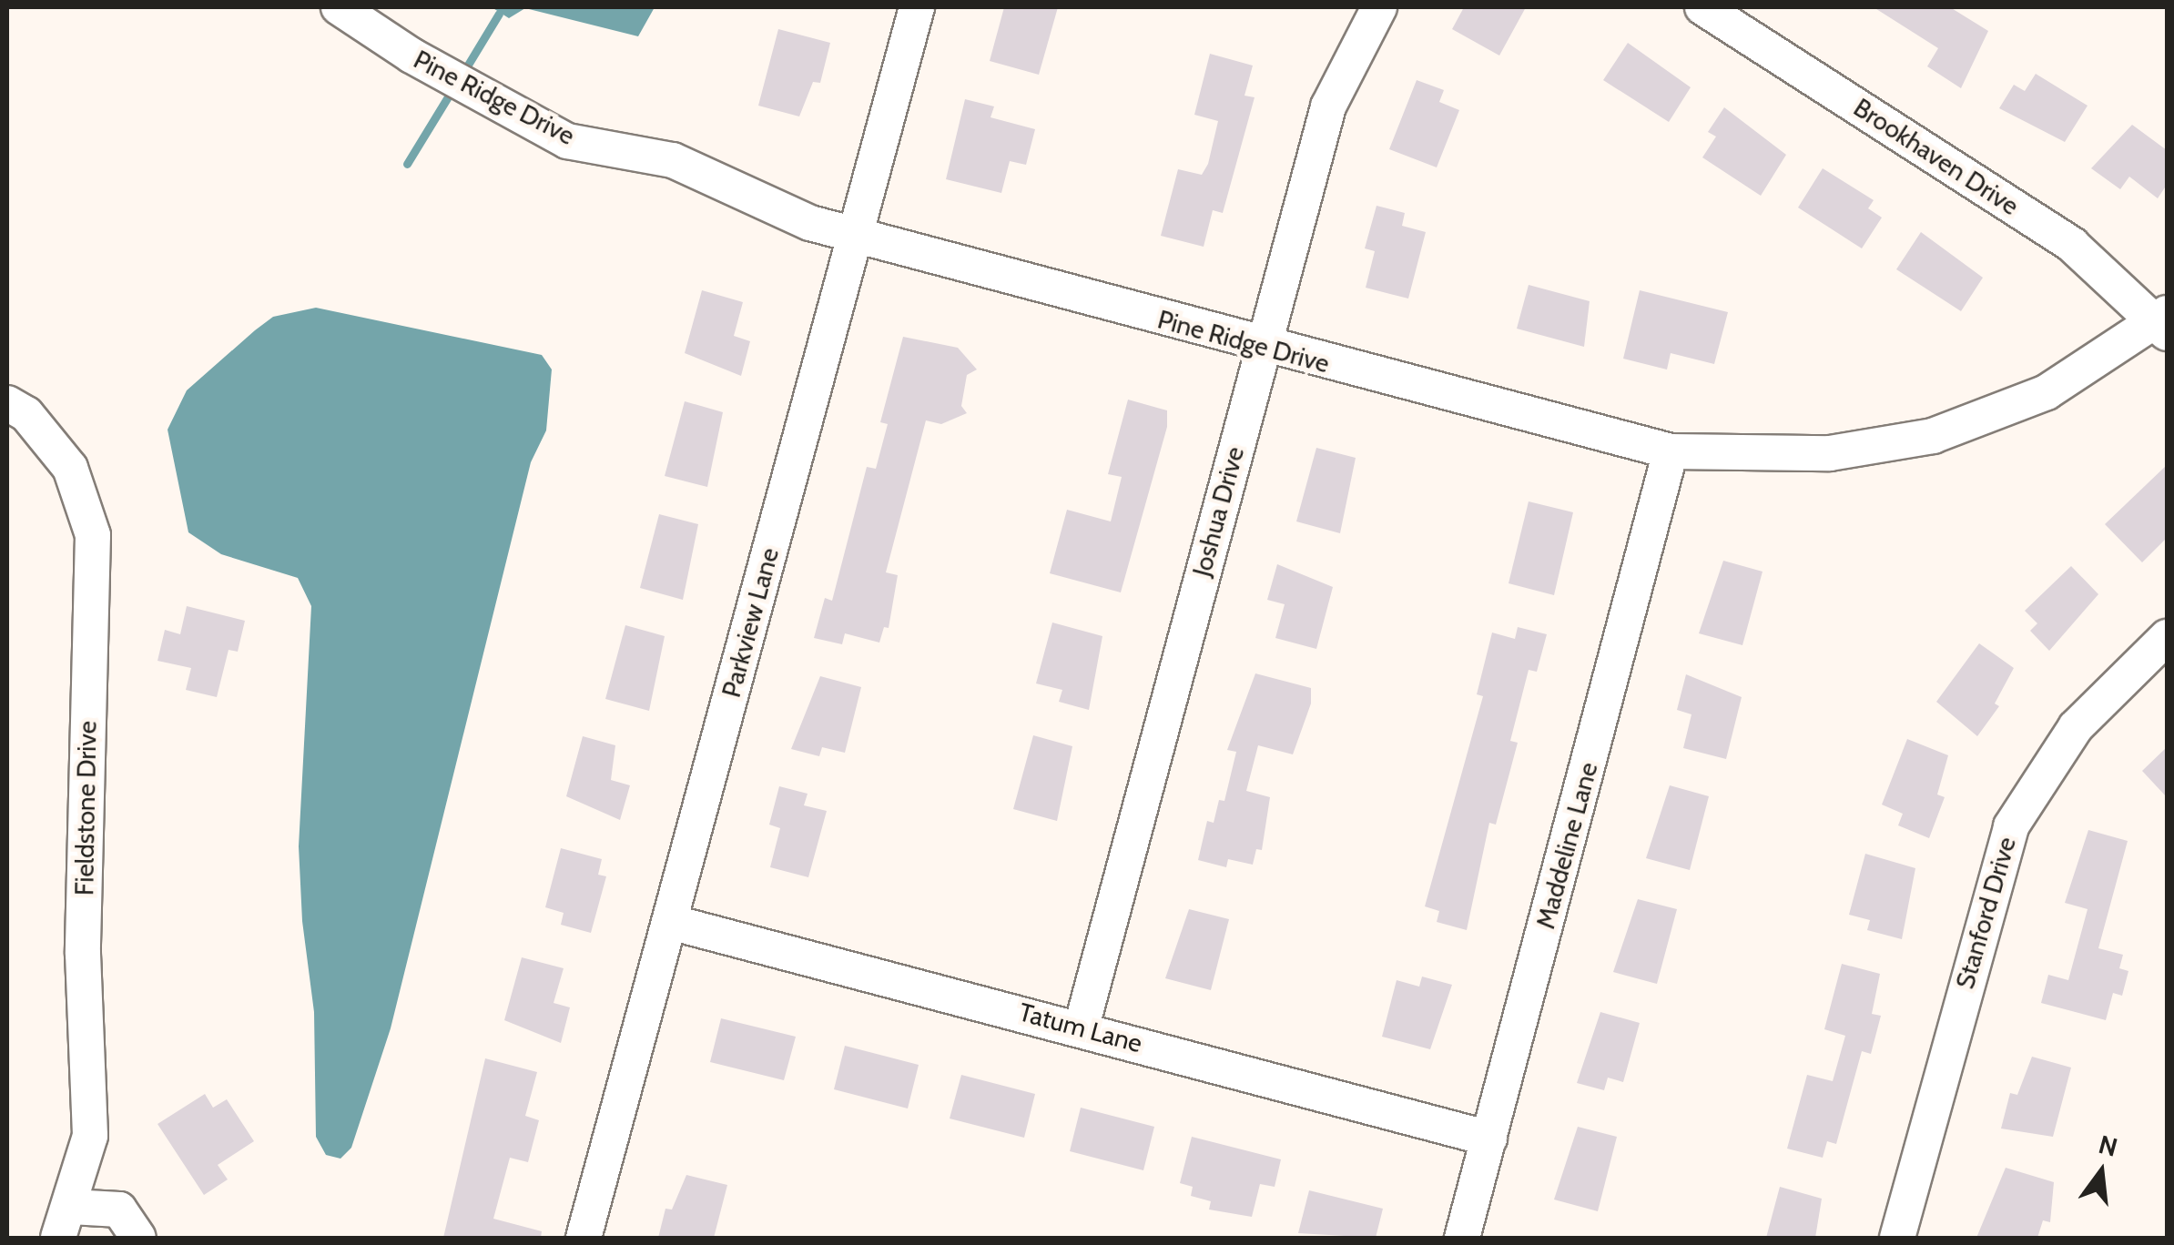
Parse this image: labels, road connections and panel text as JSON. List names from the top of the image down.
{
  "streets": {
    "street": [
      "Pine Ridge Drive",
      "Brookhaven Drive",
      "Joshua Drive",
      "Parkview Lane",
      "Fieldstone Drive",
      "Maddeline Lane",
      "Stanford Drive",
      "Tatum Lane"
    ]
  },
  "crossings": [
    ["Pine Ridge Drive", "Brookhaven Drive"],
    ["Pine Ridge Drive", "Joshua Drive"],
    ["Pine Ridge Drive", "Parkview Lane"],
    ["Pine Ridge Drive", "Maddeline Lane"],
    ["Joshua Drive", "Tatum Lane"],
    ["Parkview Lane", "Tatum Lane"],
    ["Maddeline Lane", "Tatum Lane"]
  ],
  "north": "top"
}
